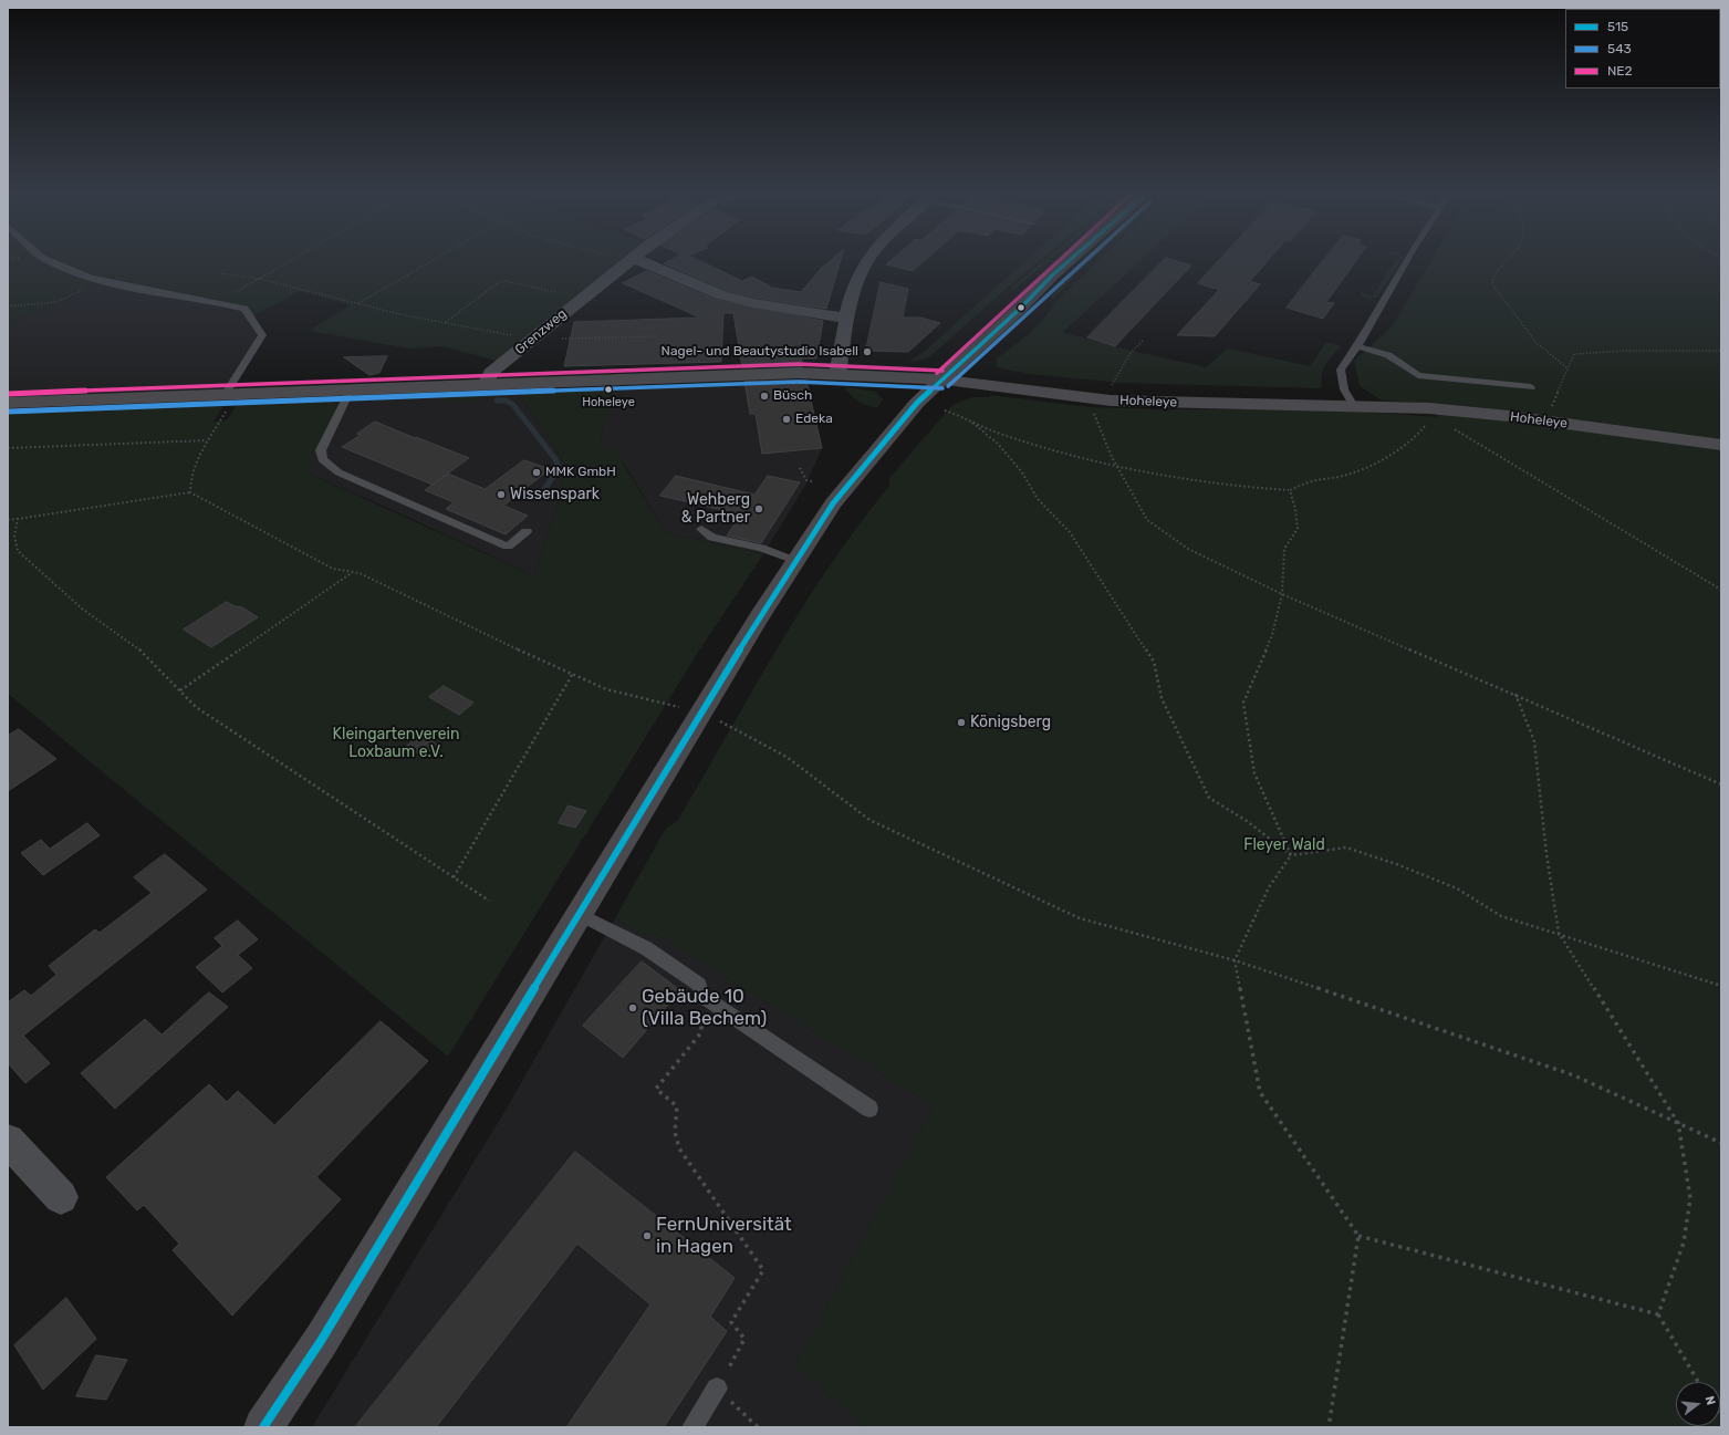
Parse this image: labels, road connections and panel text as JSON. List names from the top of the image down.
{
  "streets": {
    "street": ["Grenzweg", "Hoheleye"]
  },
  "crossings": [
    ["Grenzweg", "Hoheleye"]
  ],
  "parks": ["Kleingartenverein Loxbaum e.V.", "Fleyer Wald"],
  "places": [
    "Nagel- und Beautystudio Isabell",
    "Hoheleye",
    "Büsch",
    "Edeka",
    "MMK GmbH",
    "Wissenspark",
    "Wehberg & Partner",
    "Königsberg",
    "Gebäude 10 (Villa Bechem)",
    "FernUniversität in Hagen"
  ],
  "lines": ["transit line 515", "transit line 543", "transit line NE2"],
  "legend": ["515", "543", "NE2"],
  "north": "right"
}
